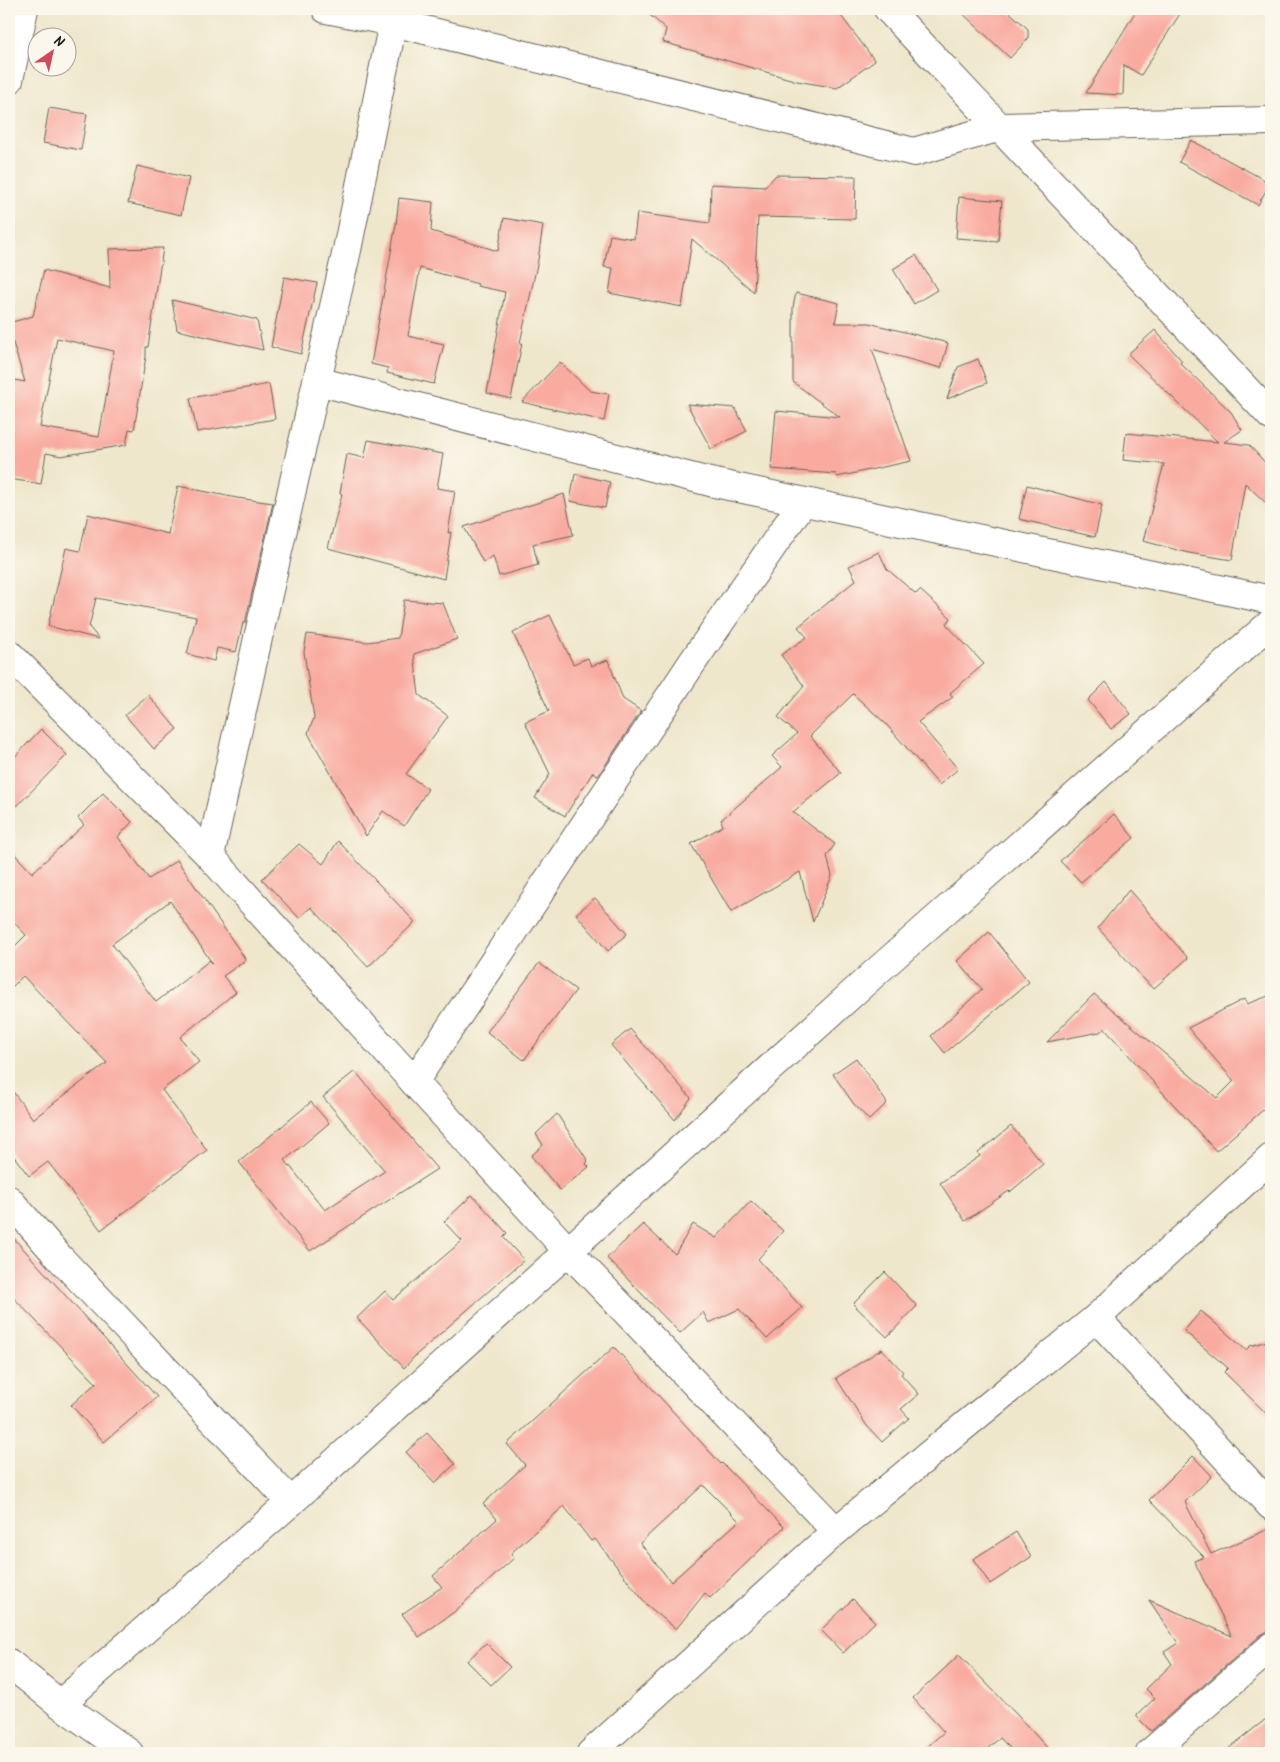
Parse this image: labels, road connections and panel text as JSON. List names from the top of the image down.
{
  "north": "top right"
}
